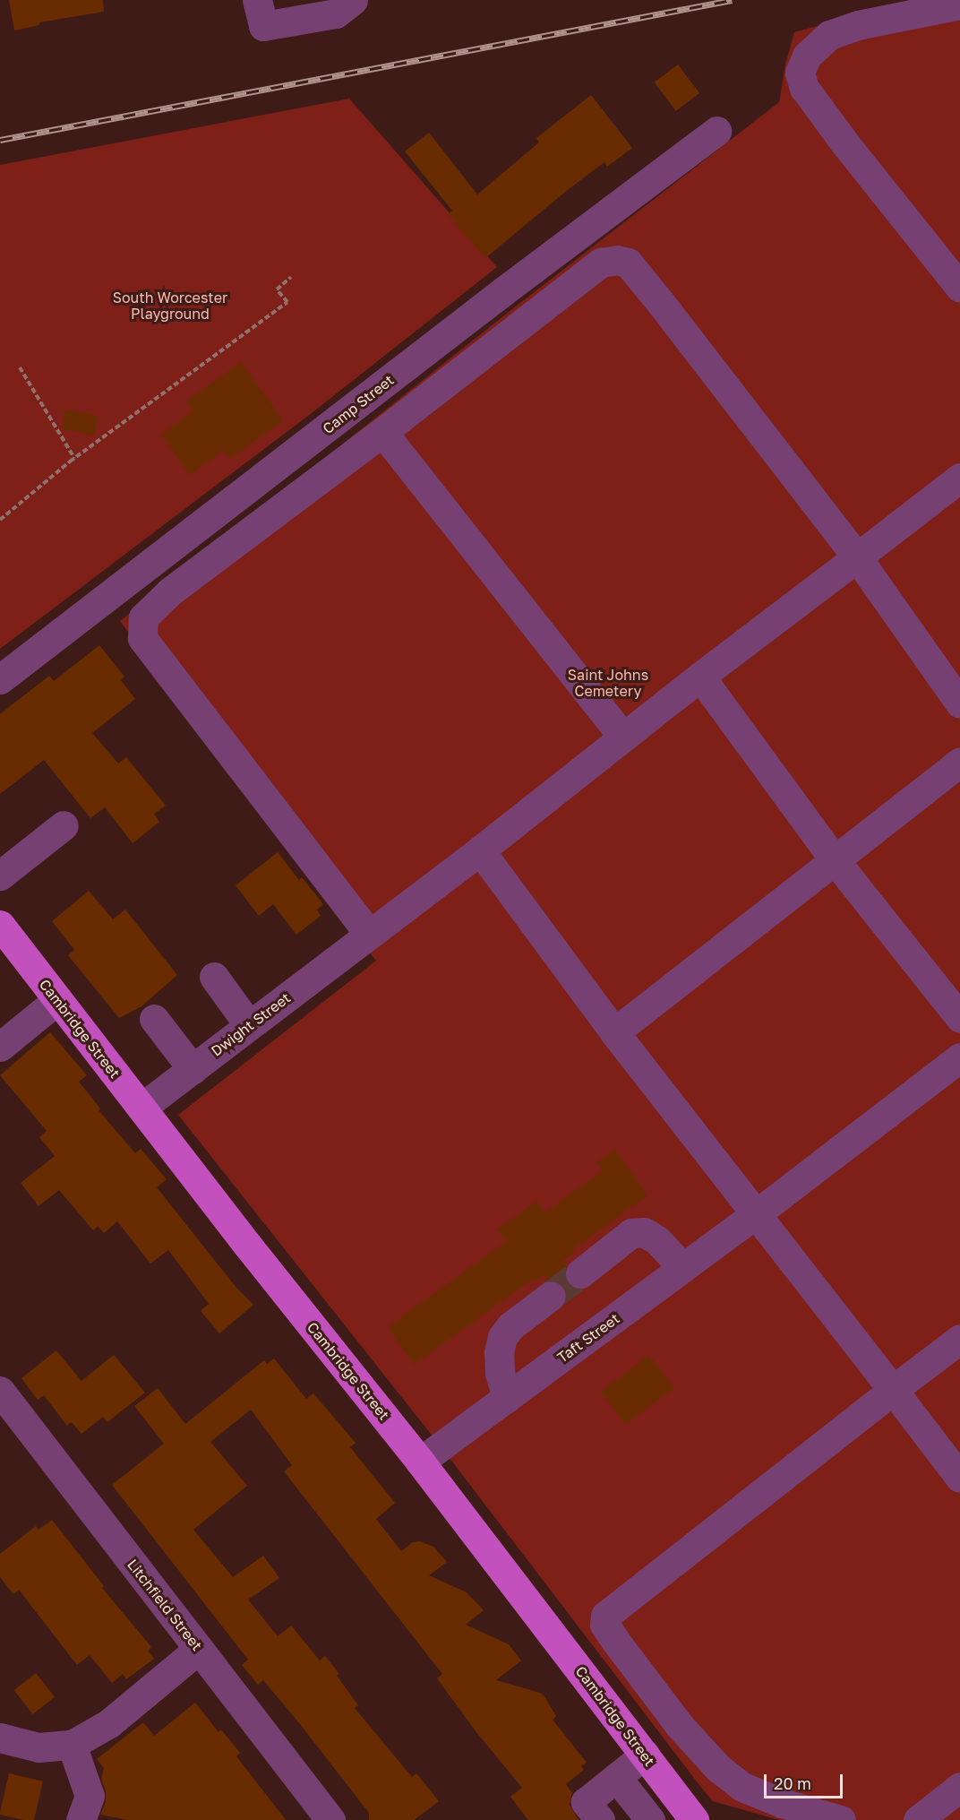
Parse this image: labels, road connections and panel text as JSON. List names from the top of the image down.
{
  "streets": {
    "main road": ["Cambridge Street"],
    "street": [
      "Camp Street",
      "Dwight Street",
      "Taft Street",
      "Litchfield Street"
    ]
  },
  "crossings": [
    ["Dwight Street", "Cambridge Street"],
    ["Cambridge Street", "Taft Street"]
  ],
  "parks": ["South Worcester Playground", "Saint Johns Cemetery"],
  "scale_bar": "20 m"
}
